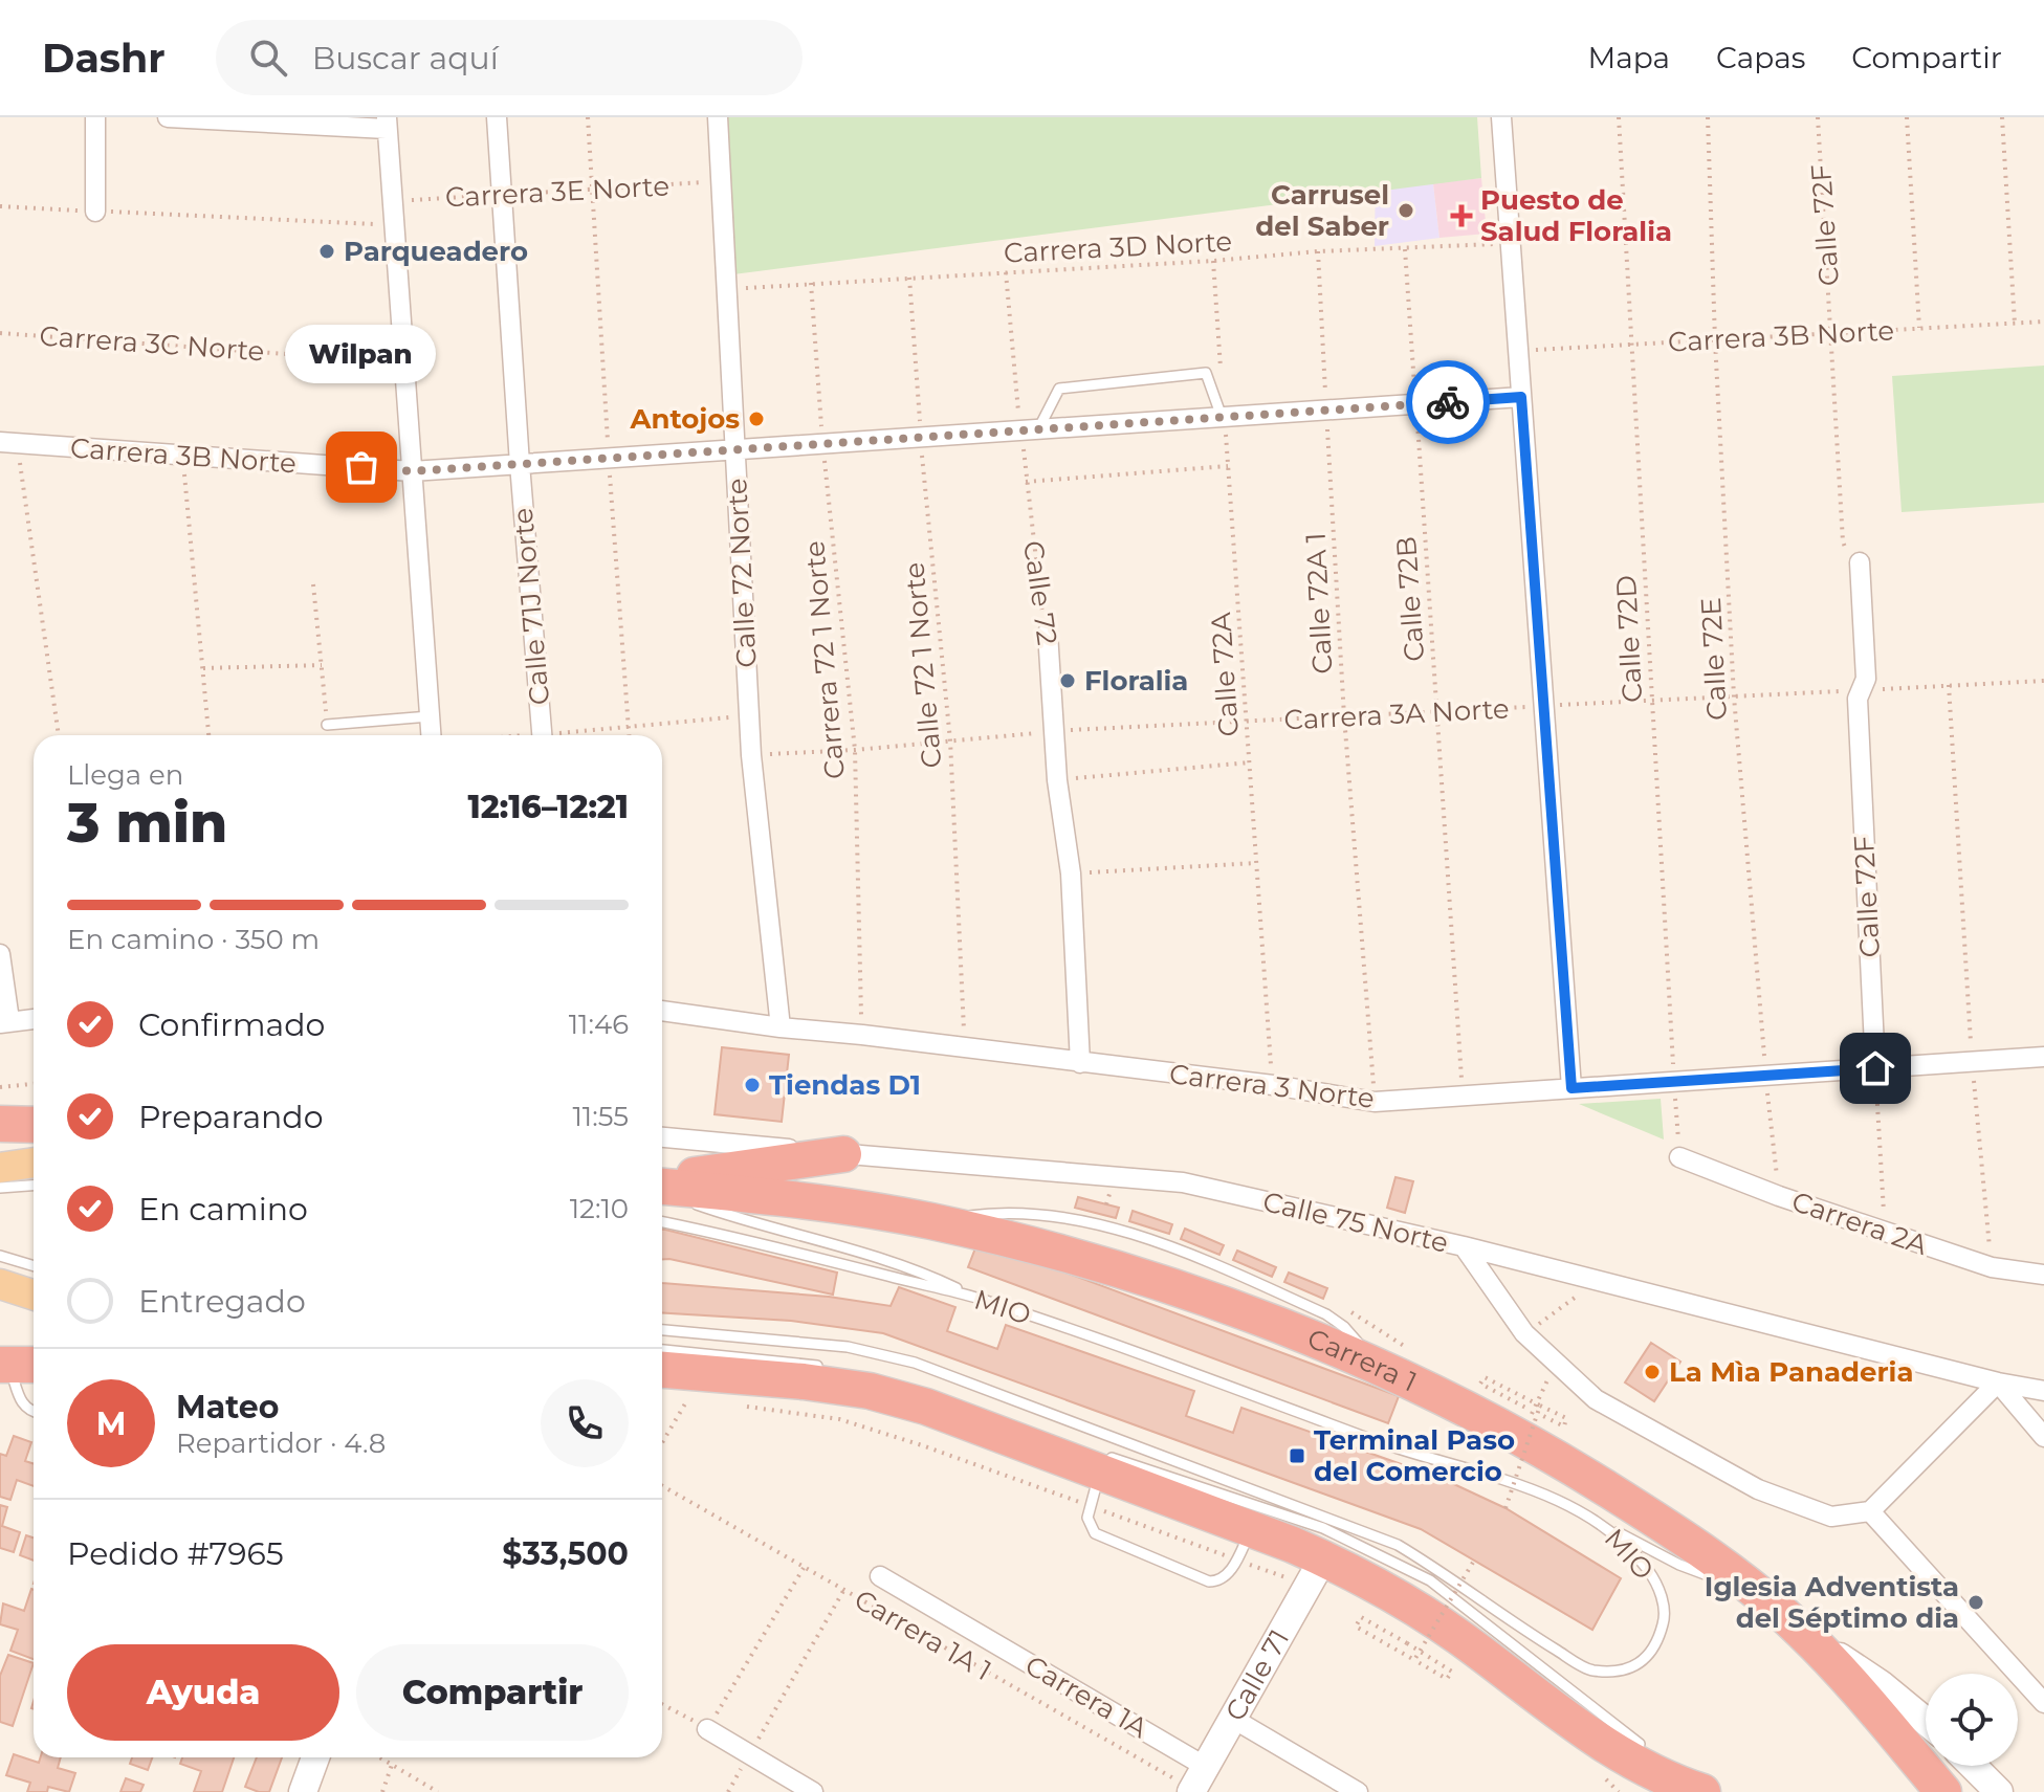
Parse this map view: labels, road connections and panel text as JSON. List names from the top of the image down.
{
  "streets": {
    "highway": ["Carrera 1"],
    "street": [
      "Calle 72F",
      "Carrera 3B Norte",
      "Calle 72 Norte",
      "Calle 72",
      "Calle 71J Norte",
      "Carrera 3 Norte",
      "Calle 75 Norte",
      "Carrera 2A",
      "Calle 71",
      "Carrera 1A"
    ],
    "lane": ["MIO"],
    "path": [
      "Carrera 3E Norte",
      "Carrera 3D Norte",
      "Carrera 3C Norte",
      "Calle 72B",
      "Calle 72A 1",
      "Calle 72D",
      "Calle 72E",
      "Carrera 72 1 Norte",
      "Calle 72 1 Norte",
      "Calle 72A",
      "Carrera 3A Norte",
      "Carrera 1A 1"
    ]
  },
  "crossings": [
    ["Carrera 3E Norte", "Calle 72 Norte"],
    ["Carrera 3E Norte", "Calle 71J Norte"],
    ["Calle 72F", "Carrera 3B Norte"],
    ["Calle 72F", "Carrera 3A Norte"],
    ["Calle 72F", "Carrera 3 Norte"],
    ["Carrera 3D Norte", "Calle 72 Norte"],
    ["Carrera 3D Norte", "Calle 72"],
    ["Carrera 3D Norte", "Calle 72B"],
    ["Carrera 3D Norte", "Calle 72A 1"],
    ["Carrera 3D Norte", "Carrera 72 1 Norte"],
    ["Carrera 3D Norte", "Calle 72 1 Norte"],
    ["Carrera 3B Norte", "Calle 72 Norte"],
    ["Carrera 3B Norte", "Calle 72"],
    ["Carrera 3B Norte", "Calle 72B"],
    ["Carrera 3B Norte", "Calle 72A 1"],
    ["Carrera 3B Norte", "Calle 71J Norte"],
    ["Carrera 3B Norte", "Calle 72D"],
    ["Carrera 3B Norte", "Calle 72E"],
    ["Carrera 3B Norte", "Carrera 72 1 Norte"],
    ["Carrera 3B Norte", "Calle 72 1 Norte"],
    ["Carrera 3B Norte", "Calle 72A"],
    ["Calle 72 Norte", "Carrera 3A Norte"],
    ["Calle 72 Norte", "Carrera 3 Norte"],
    ["Calle 72", "Carrera 3A Norte"],
    ["Calle 72", "Carrera 3 Norte"],
    ["Calle 72B", "Carrera 3A Norte"],
    ["Calle 72B", "Carrera 3 Norte"],
    ["Calle 72A 1", "Carrera 3A Norte"],
    ["Calle 72A 1", "Carrera 3 Norte"],
    ["Calle 72D", "Carrera 3A Norte"],
    ["Calle 72D", "Carrera 3 Norte"],
    ["Calle 72D", "Carrera 2A"],
    ["Calle 72E", "Carrera 3A Norte"],
    ["Calle 72E", "Carrera 3 Norte"],
    ["Calle 72E", "Carrera 2A"],
    ["Carrera 72 1 Norte", "Carrera 3A Norte"],
    ["Carrera 72 1 Norte", "Carrera 3 Norte"],
    ["Calle 72 1 Norte", "Carrera 3A Norte"],
    ["Calle 72 1 Norte", "Carrera 3 Norte"],
    ["Calle 72A", "Carrera 3A Norte"],
    ["Calle 72A", "Carrera 3 Norte"],
    ["Carrera 1A 1", "Calle 71"],
    ["Carrera 1A 1", "Carrera 1A"],
    ["Calle 71", "Carrera 1A"]
  ],
  "places": {
    "other": [
      "Carrusel del Saber",
      "Parqueadero",
      "Antojos",
      "Wilpan",
      "Floralia",
      "Tiendas D1",
      "La Mìa Panaderia",
      "Iglesia Adventista del Séptimo dia"
    ],
    "health": ["Puesto de Salud Floralia"],
    "transit": ["Terminal Paso del Comercio"]
  },
  "page": {
    "header": "Dashr",
    "search": "Buscar aquí",
    "nav": ["Mapa", "Capas", "Compartir"],
    "bubble": "Wilpan",
    "heading": ["3 min", "Llega en", "12:16–12:21"],
    "panel": [
      "Mateo",
      "Repartidor · 4.8",
      "Pedido #7965",
      "$33,500"
    ],
    "bar": "En camino · 350 m",
    "list": [
      ["Confirmado", "11:46"],
      ["Preparando", "11:55"],
      ["En camino", "12:10"],
      "Entregado"
    ],
    "round": "M",
    "buttons": ["Ayuda", "Compartir"]
  }
}
